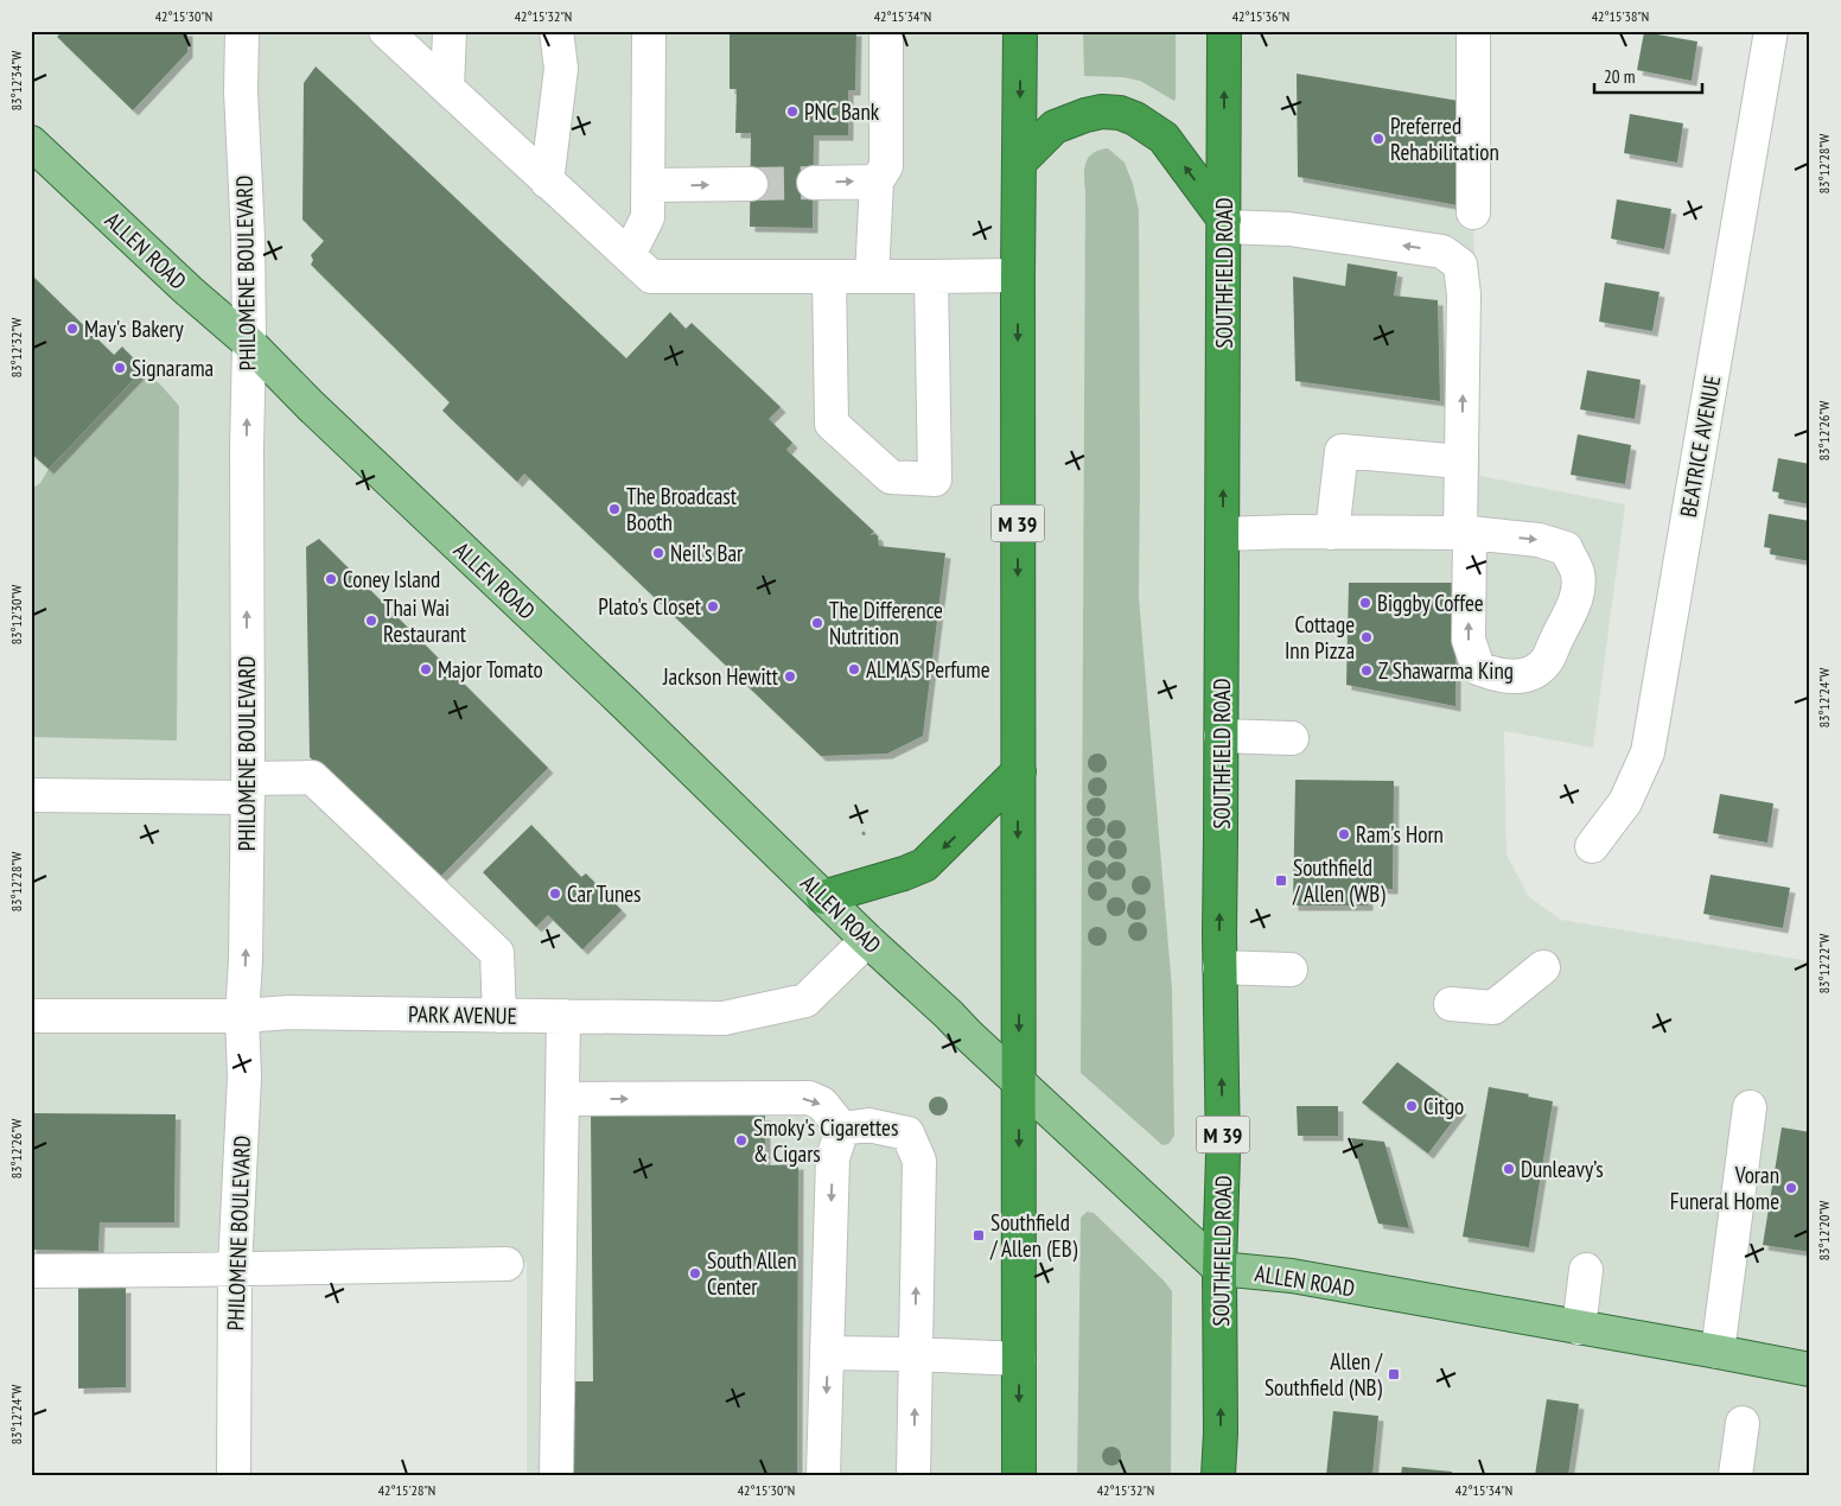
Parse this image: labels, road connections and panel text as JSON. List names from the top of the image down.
{
  "streets": {
    "highway": ["SOUTHFIELD ROAD", "M 39"],
    "main road": ["ALLEN ROAD"],
    "street": ["PHILOMENE BOULEVARD", "BEATRICE AVENUE", "PARK AVENUE"]
  },
  "crossings": [
    ["ALLEN ROAD", "PHILOMENE BOULEVARD"],
    ["ALLEN ROAD", "SOUTHFIELD ROAD"],
    ["ALLEN ROAD", "M 39"],
    ["ALLEN ROAD", "PARK AVENUE"],
    ["PHILOMENE BOULEVARD", "PARK AVENUE"]
  ],
  "one_way": ["PHILOMENE BOULEVARD"],
  "places": {
    "other": [
      "PNC Bank",
      "Preferred Rehabilitation",
      "May's Bakery",
      "Signarama",
      "The Broadcast Booth",
      "Neil's Bar",
      "Coney Island",
      "Biggby Coffee",
      "Plato's Closet",
      "Thai Wai Restaurant",
      "The Difference Nutrition",
      "Cottage Inn Pizza",
      "Major Tomato",
      "ALMAS Perfume",
      "Z Shawarma King",
      "Jackson Hewitt",
      "Ram's Horn",
      "Car Tunes",
      "Citgo",
      "Smoky's Cigarettes & Cigars",
      "Dunleavy’s",
      "Voran Funeral Home",
      "South Allen Center"
    ],
    "transit": ["Southfield / Allen (WB)", "Southfield / Allen (EB)", "Allen / Southfield (NB)"]
  },
  "scale_bar": "20 m",
  "coordinates": [
    "42°15'30\"N",
    "42°15'32\"N",
    "42°15'34\"N",
    "42°15'36\"N",
    "42°15'38\"N",
    "83°12'34\"W",
    "83°12'28\"W",
    "83°12'32\"W",
    "83°12'26\"W",
    "83°12'30\"W",
    "83°12'24\"W",
    "83°12'22\"W",
    "83°12'20\"W",
    "42°15'28\"N"
  ]
}
